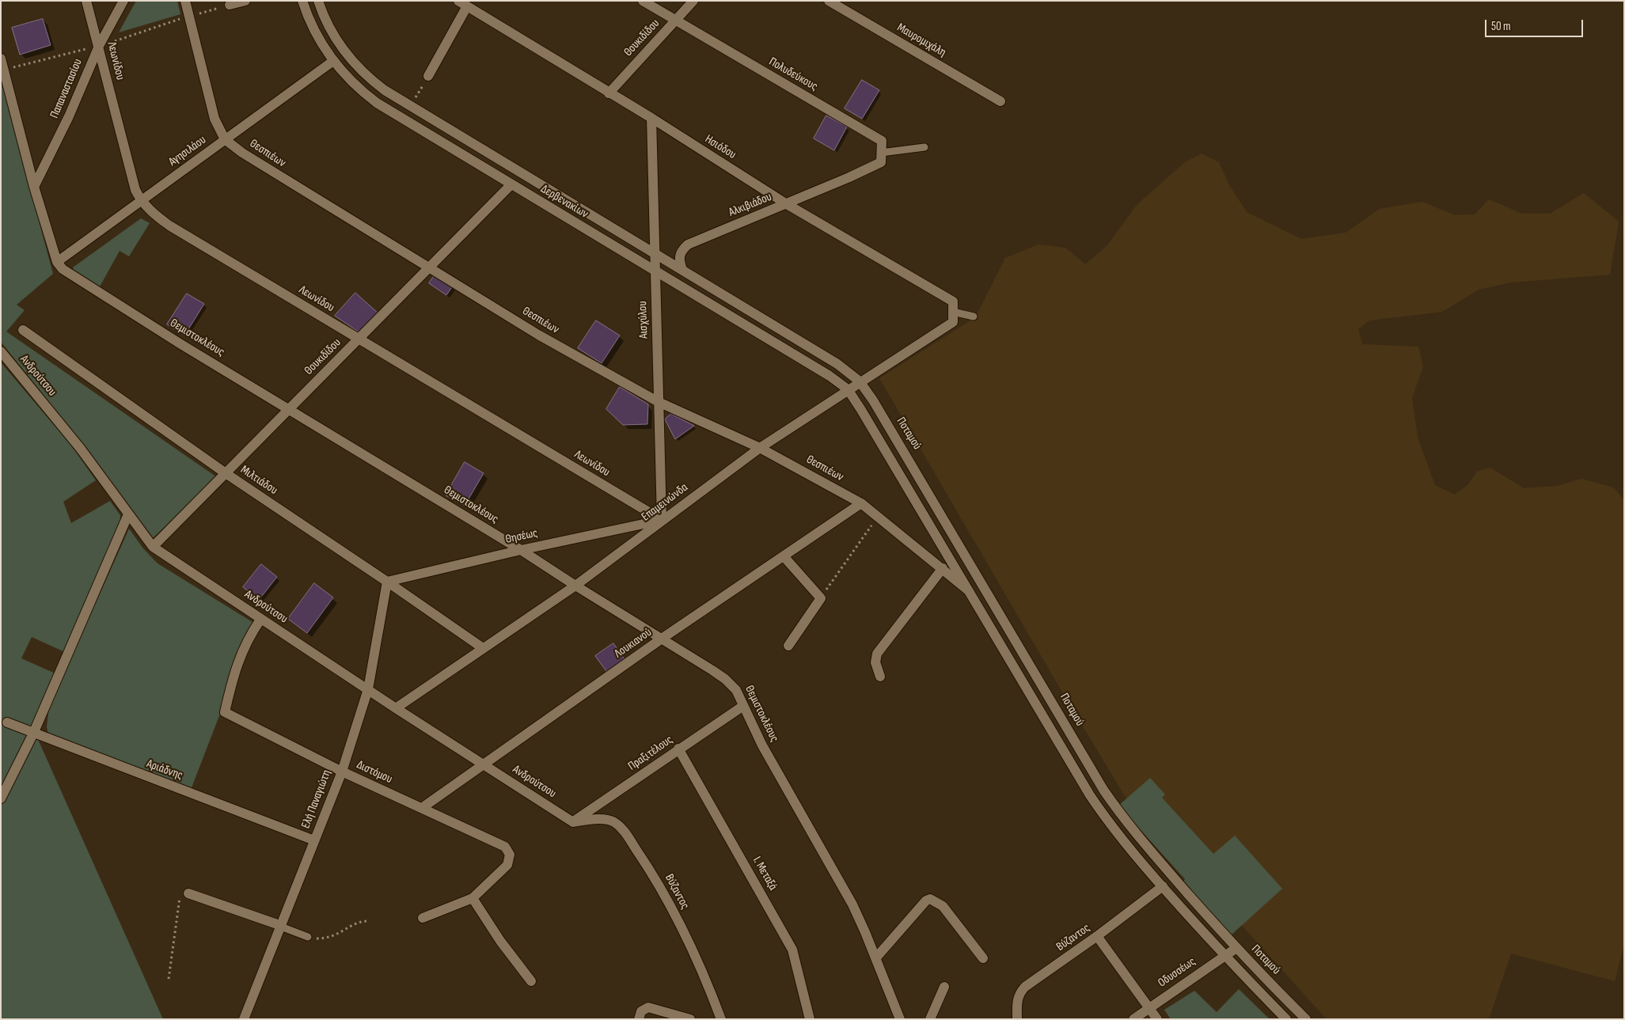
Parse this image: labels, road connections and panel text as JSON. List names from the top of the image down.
{
  "streets": {
    "street": [
      "Θουκιδίδου",
      "Μαυρομιχάλη",
      "Λεωνίδου",
      "Πολυδεύκους",
      "Παπαναστασίου",
      "Ησιόδου",
      "Αγησιλάου",
      "Θεσπιέων",
      "Δερβενακίων",
      "Αλκιβιάδου",
      "Αισχύλου",
      "Θεμιστοκλέους",
      "Ανδρούτσου",
      "Ποταμού",
      "Μιλτιάδου",
      "Επαμεινώνδα",
      "Θησέως",
      "Λουκιανού",
      "Πραξιτέλους",
      "Αριάδνης",
      "Διστόμου",
      "Ελή Παναγιώτη",
      "Ι. Μεταξά",
      "Βύζαντος",
      "Οδυσσέως"
    ]
  },
  "crossings": [
    ["Θουκιδίδου", "Λεωνίδου"],
    ["Θουκιδίδου", "Πολυδεύκους"],
    ["Θουκιδίδου", "Ησιόδου"],
    ["Θουκιδίδου", "Θεσπιέων"],
    ["Θουκιδίδου", "Δερβενακίων"],
    ["Θουκιδίδου", "Θεμιστοκλέους"],
    ["Θουκιδίδου", "Ανδρούτσου"],
    ["Θουκιδίδου", "Μιλτιάδου"],
    ["Λεωνίδου", "Παπαναστασίου"],
    ["Λεωνίδου", "Αγησιλάου"],
    ["Λεωνίδου", "Αισχύλου"],
    ["Λεωνίδου", "Επαμεινώνδα"],
    ["Λεωνίδου", "Θησέως"],
    ["Πολυδεύκους", "Αλκιβιάδου"],
    ["Ησιόδου", "Αλκιβιάδου"],
    ["Ησιόδου", "Αισχύλου"],
    ["Ησιόδου", "Επαμεινώνδα"],
    ["Αγησιλάου", "Θεσπιέων"],
    ["Αγησιλάου", "Δερβενακίων"],
    ["Αγησιλάου", "Θεμιστοκλέους"],
    ["Θεσπιέων", "Αισχύλου"],
    ["Θεσπιέων", "Επαμεινώνδα"],
    ["Θεσπιέων", "Λουκιανού"],
    ["Δερβενακίων", "Αλκιβιάδου"],
    ["Δερβενακίων", "Αισχύλου"],
    ["Δερβενακίων", "Ποταμού"],
    ["Δερβενακίων", "Επαμεινώνδα"],
    ["Αισχύλου", "Επαμεινώνδα"],
    ["Αισχύλου", "Θησέως"],
    ["Θεμιστοκλέους", "Επαμεινώνδα"],
    ["Θεμιστοκλέους", "Θησέως"],
    ["Θεμιστοκλέους", "Λουκιανού"],
    ["Θεμιστοκλέους", "Πραξιτέλους"],
    ["Ανδρούτσου", "Επαμεινώνδα"],
    ["Ανδρούτσου", "Λουκιανού"],
    ["Ανδρούτσου", "Πραξιτέλους"],
    ["Ανδρούτσου", "Διστόμου"],
    ["Ανδρούτσου", "Ελή Παναγιώτη"],
    ["Ανδρούτσου", "Βύζαντος"],
    ["Ποταμού", "Επαμεινώνδα"],
    ["Ποταμού", "Οδυσσέως"],
    ["Μιλτιάδου", "Επαμεινώνδα"],
    ["Μιλτιάδου", "Θησέως"],
    ["Μιλτιάδου", "Ελή Παναγιώτη"],
    ["Επαμεινώνδα", "Θησέως"],
    ["Θησέως", "Ελή Παναγιώτη"],
    ["Λουκιανού", "Διστόμου"],
    ["Πραξιτέλους", "Ι. Μεταξά"],
    ["Πραξιτέλους", "Βύζαντος"],
    ["Αριάδνης", "Ελή Παναγιώτη"],
    ["Διστόμου", "Ελή Παναγιώτη"]
  ],
  "scale_bar": "50 m"
}
